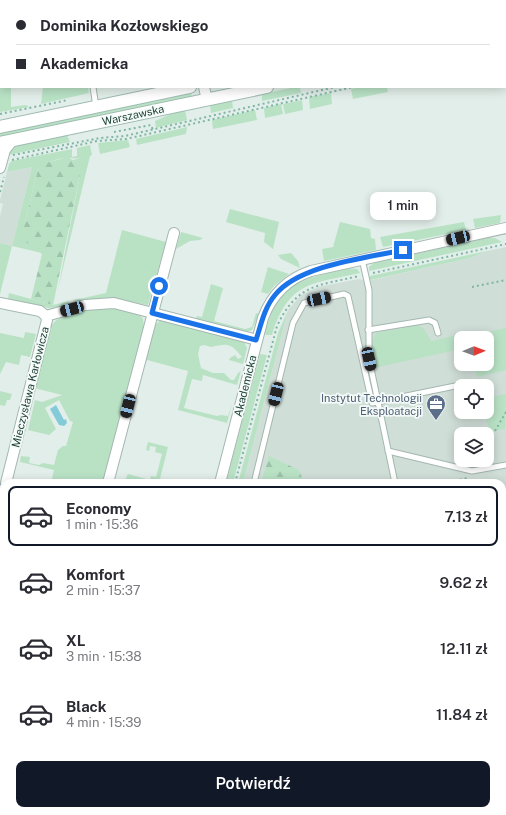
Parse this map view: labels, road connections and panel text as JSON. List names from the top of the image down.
{
  "streets": {
    "main road": ["Warszawska"],
    "street": ["Akademicka", "Mieczysława Karłowicza"]
  },
  "places": {
    "office": ["Instytut Technologii Eksploatacji"]
  },
  "north": "right",
  "page": {
    "banner": ["Dominika Kozłowskiego", "Akademicka"],
    "bubble": "1 min",
    "list": [
      {
        "name": "Economy",
        "note": "1 min · 15:36",
        "value": "7.13 zł"
      },
      {
        "name": "Komfort",
        "note": "2 min · 15:37",
        "value": "9.62 zł"
      },
      {
        "name": "XL",
        "note": "3 min · 15:38",
        "value": "12.11 zł"
      },
      {
        "name": "Black",
        "note": "4 min · 15:39",
        "value": "11.84 zł"
      }
    ],
    "buttons": "Potwierdź"
  }
}
